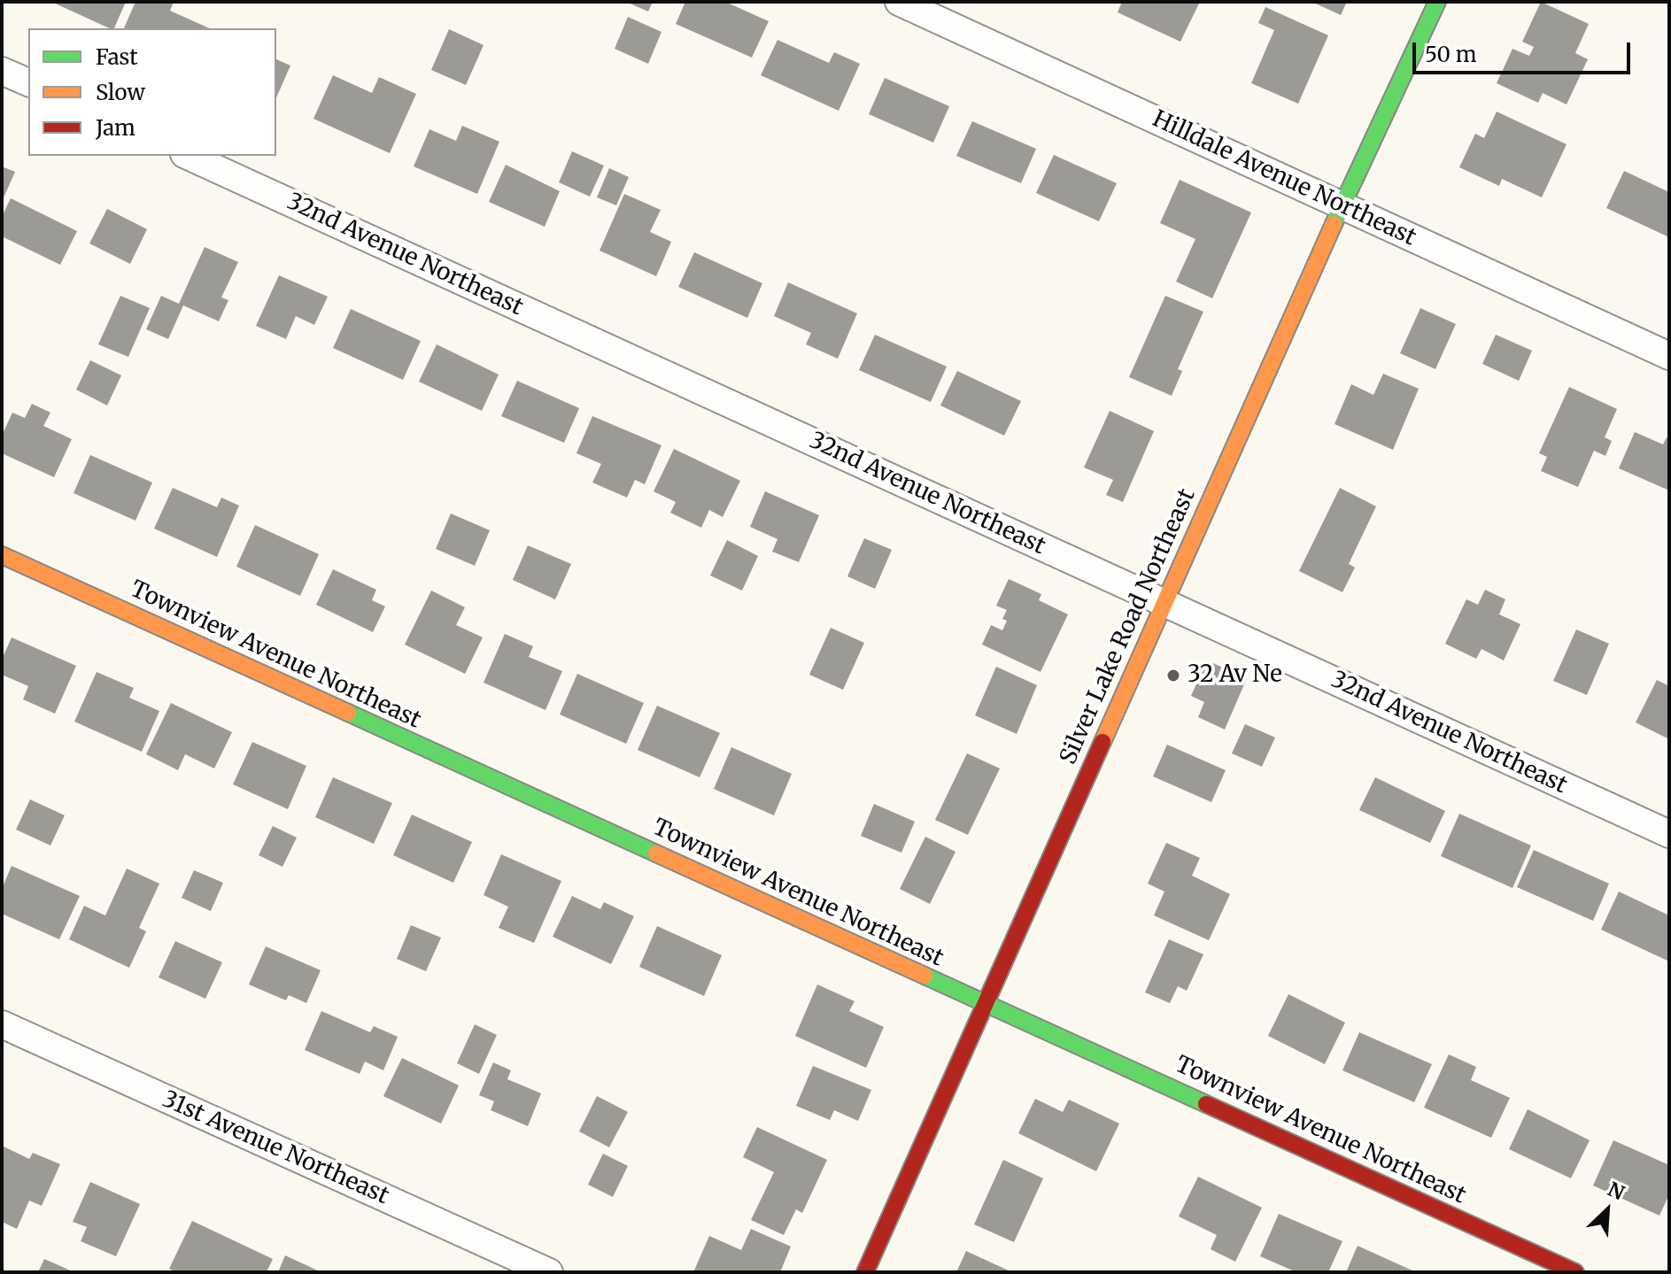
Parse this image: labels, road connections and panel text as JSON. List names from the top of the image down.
{
  "streets": {
    "street": [
      "Hilldale Avenue Northeast",
      "32nd Avenue Northeast",
      "Silver Lake Road Northeast",
      "Townview Avenue Northeast",
      "31st Avenue Northeast"
    ]
  },
  "crossings": [
    ["Hilldale Avenue Northeast", "Silver Lake Road Northeast"],
    ["32nd Avenue Northeast", "Silver Lake Road Northeast"],
    ["Silver Lake Road Northeast", "Townview Avenue Northeast"]
  ],
  "places": ["32 Av Ne"],
  "legend": ["Fast", "Slow", "Jam"],
  "scale_bar": "50 m",
  "north": "top right"
}
